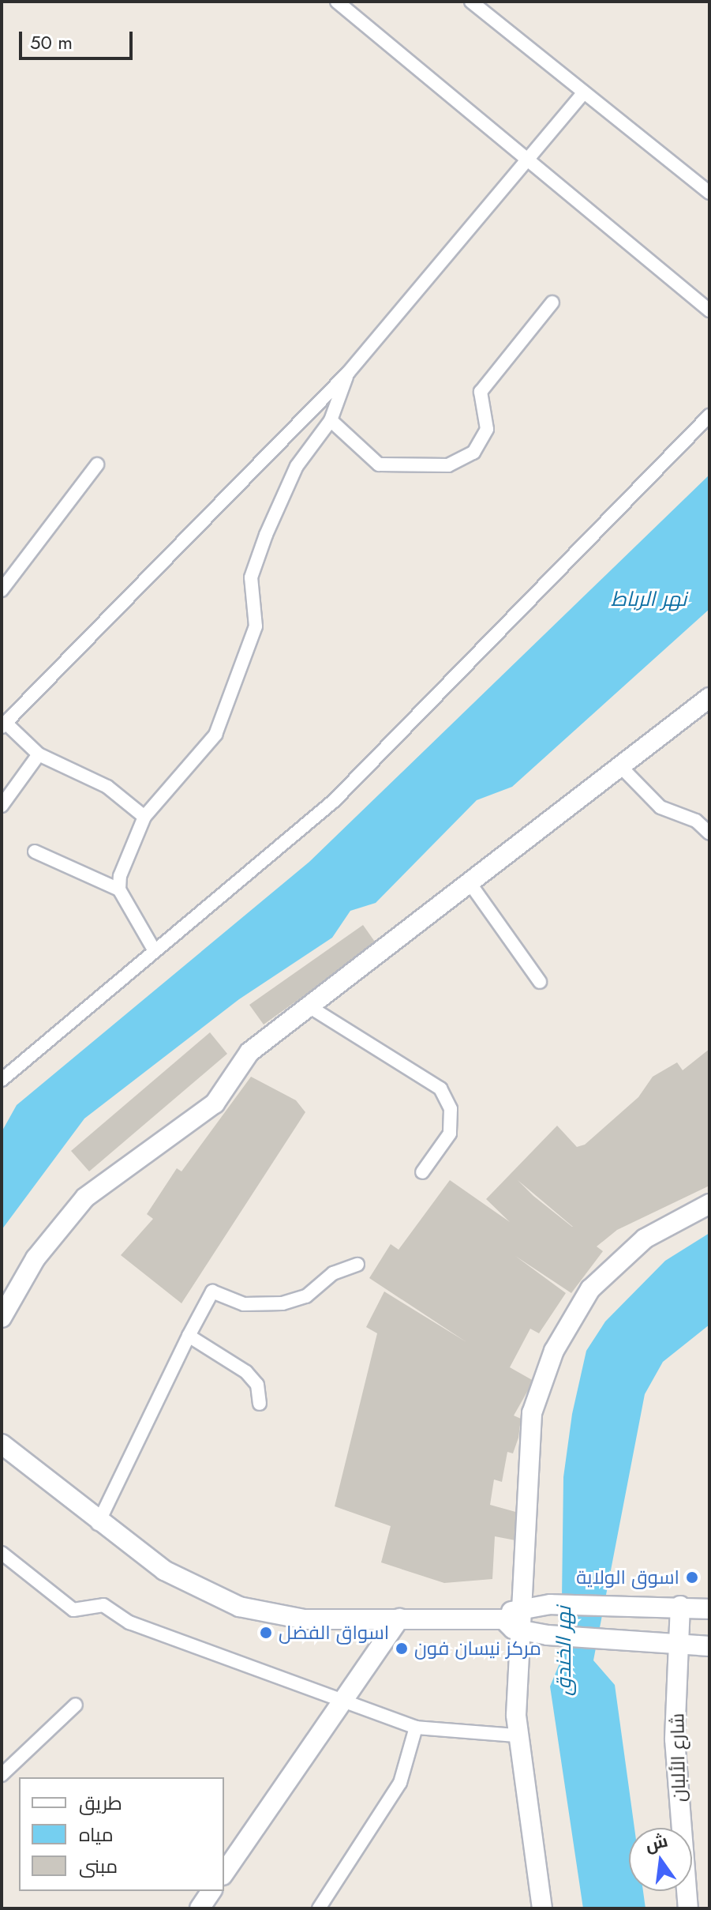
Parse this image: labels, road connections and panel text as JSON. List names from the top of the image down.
{
  "streets": {
    "street": ["شارع الألبان"]
  },
  "water": ["نهر الرباط", "نهر الخندق"],
  "places": ["اسوق الولاية", "اسواق الفضل", "مركز نيسان فون"],
  "legend": ["طريق", "مياه", "مبنى"],
  "scale_bar": "50 m",
  "north": "top"
}
